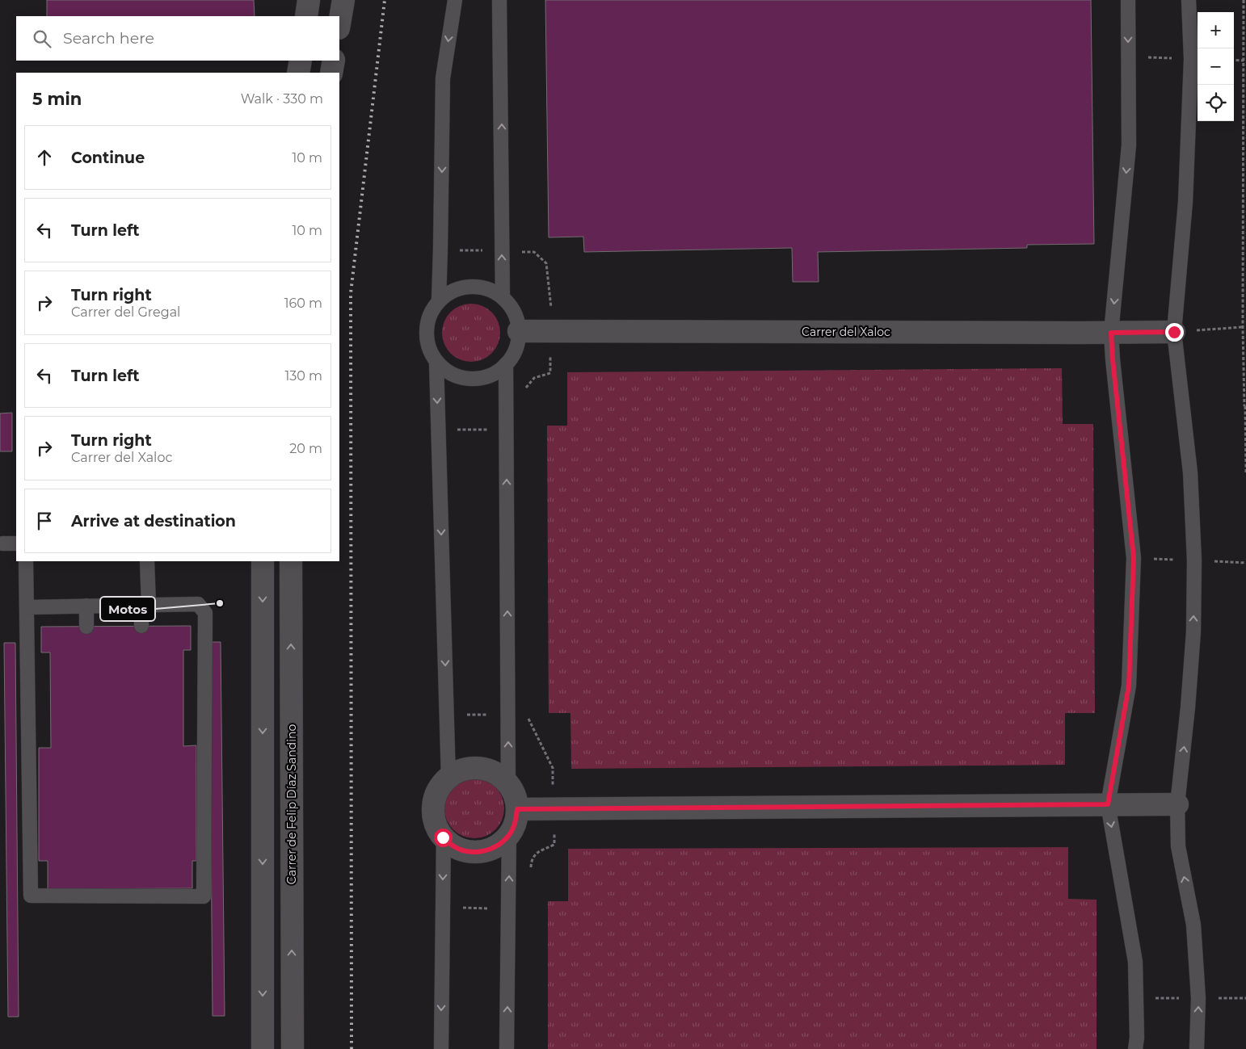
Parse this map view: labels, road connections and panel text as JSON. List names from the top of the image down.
{
  "streets": {
    "street": ["Carrer del Xaloc", "Carrer de Felip Díaz Sandino"]
  },
  "places": ["Motos"],
  "page": {
    "map_buttons": ["+", "−"],
    "search": "Search here",
    "heading": ["5 min", "Walk · 330 m"],
    "list": [
      ["Continue", "10 m"],
      ["Turn left", "10 m"],
      ["Turn right", "Carrer del Gregal", "160 m"],
      ["Turn left", "130 m"],
      ["Turn right", "Carrer del Xaloc", "20 m"],
      "Arrive at destination"
    ]
  }
}
